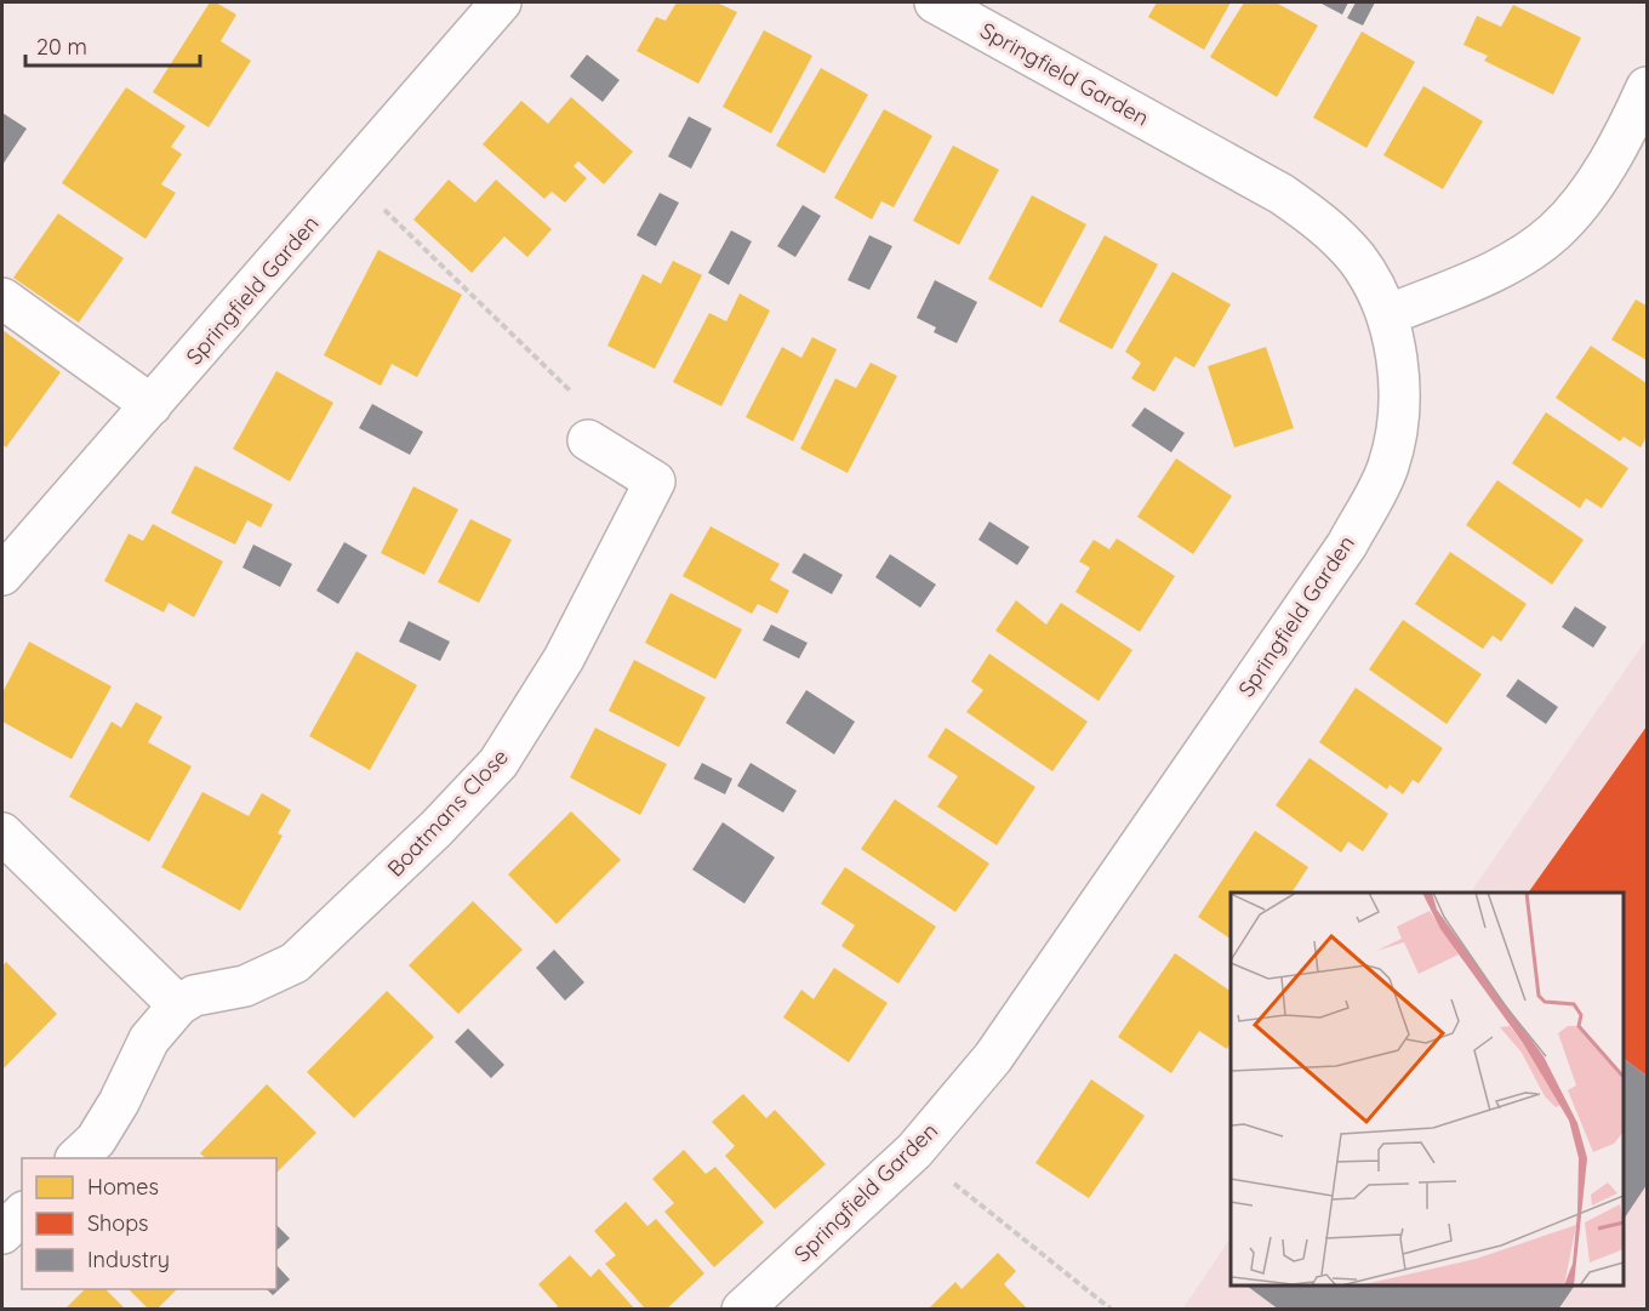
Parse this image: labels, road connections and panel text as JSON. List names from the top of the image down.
{
  "streets": {
    "street": ["Springfield Garden", "Boatmans Close"]
  },
  "legend": ["Homes", "Shops", "Industry"],
  "scale_bar": "20 m"
}
